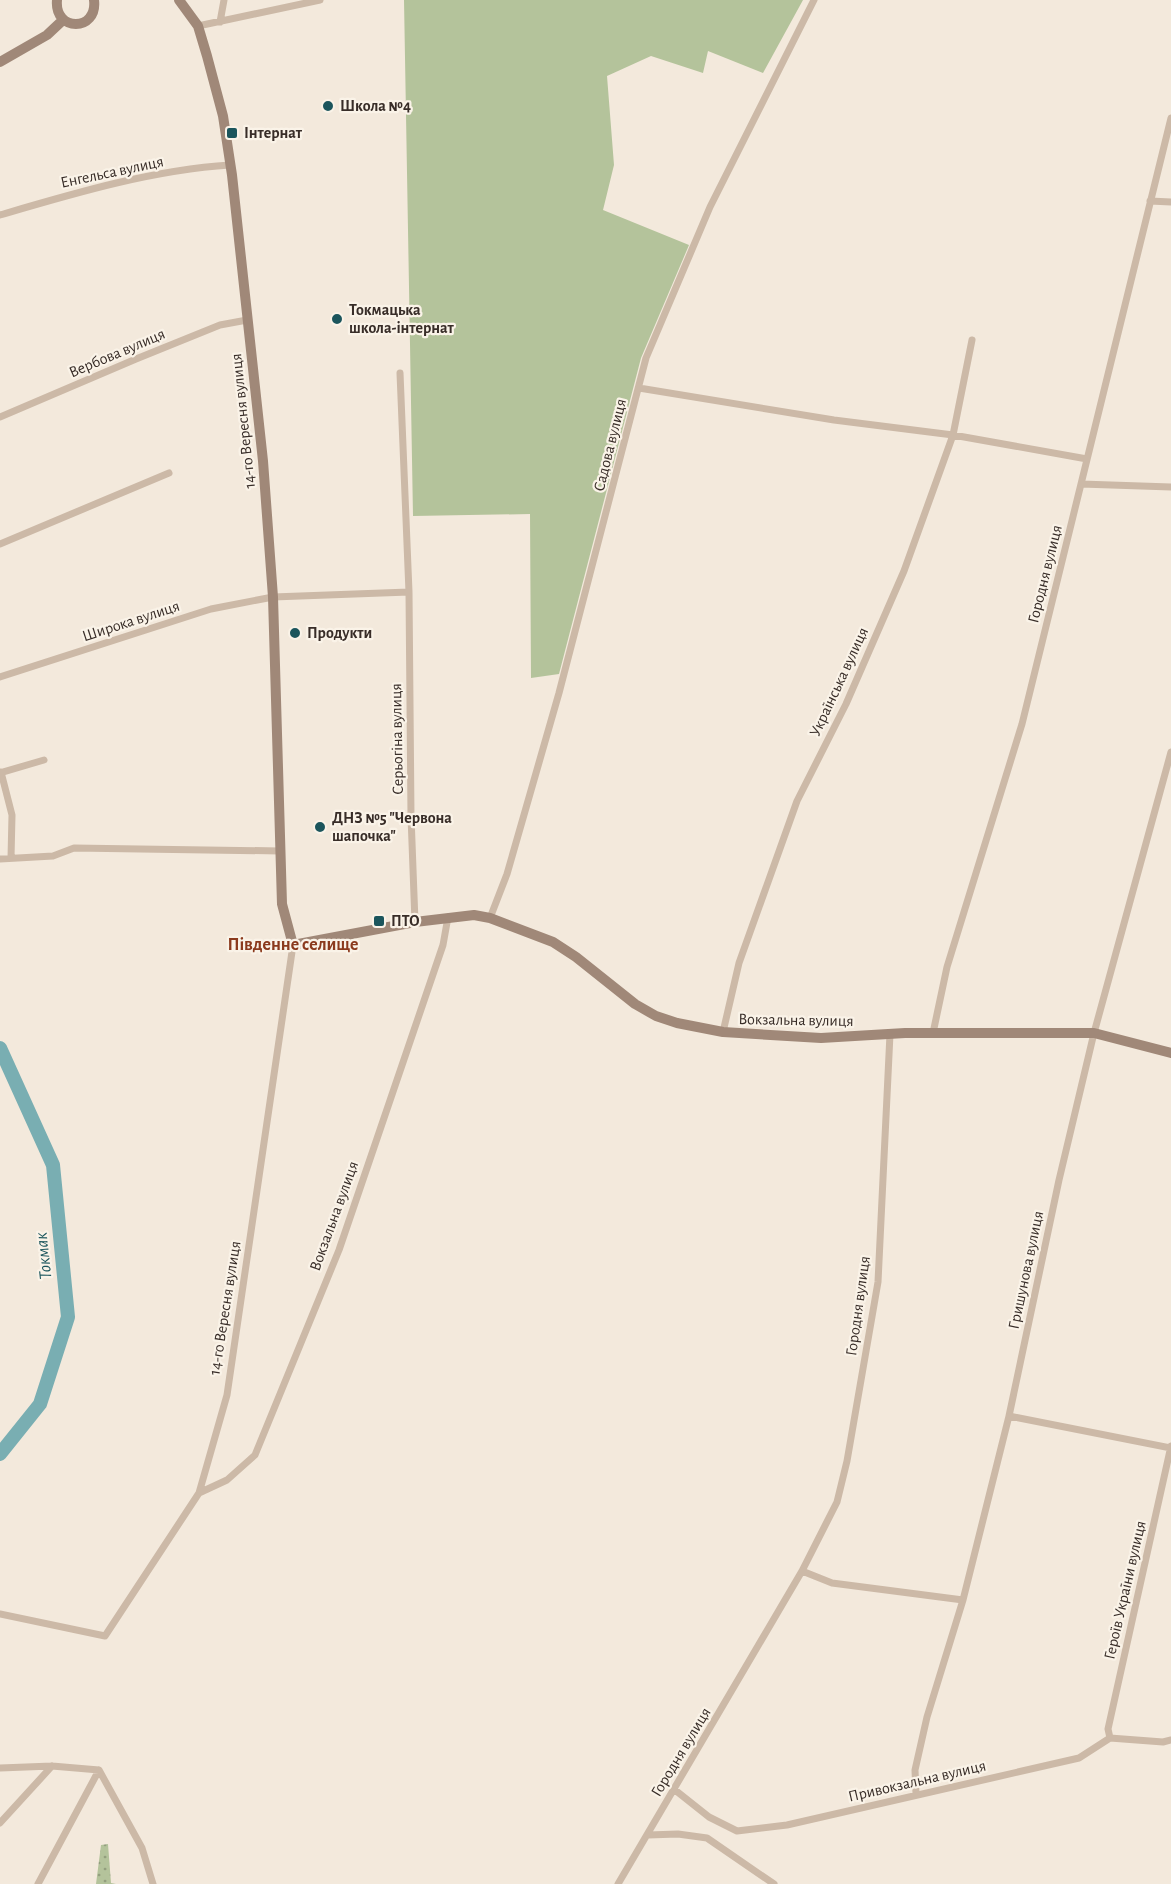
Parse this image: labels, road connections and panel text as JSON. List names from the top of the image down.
{
  "streets": {
    "street": [
      "Енгельса вулиця",
      "Вербова вулиця",
      "14-го Вересня вулиця",
      "Садова вулиця",
      "Городня вулиця",
      "Широка вулиця",
      "Українська вулиця",
      "Серьогіна вулиця",
      "Вокзальна вулиця",
      "Гришунова вулиця",
      "Героїв України вулиця",
      "Привокзальна вулиця"
    ]
  },
  "crossings": [
    ["Енгельса вулиця", "14-го Вересня вулиця"],
    ["Вербова вулиця", "14-го Вересня вулиця"],
    ["14-го Вересня вулиця", "Широка вулиця"],
    ["14-го Вересня вулиця", "Вокзальна вулиця"],
    ["Садова вулиця", "Вокзальна вулиця"],
    ["Городня вулиця", "Вокзальна вулиця"],
    ["Городня вулиця", "Привокзальна вулиця"],
    ["Українська вулиця", "Вокзальна вулиця"],
    ["Серьогіна вулиця", "Вокзальна вулиця"],
    ["Вокзальна вулиця", "Гришунова вулиця"],
    ["Гришунова вулиця", "Героїв України вулиця"],
    ["Гришунова вулиця", "Привокзальна вулиця"],
    ["Героїв України вулиця", "Привокзальна вулиця"]
  ],
  "districts": ["Південне селище"],
  "water": ["Токмак"],
  "places": {
    "other": [
      "Школа №4",
      "Токмацька школа-інтернат",
      "Продукти",
      "ДНЗ №5 \"Червона шапочка\""
    ],
    "transit": ["Інтернат", "ПТО"]
  }
}
